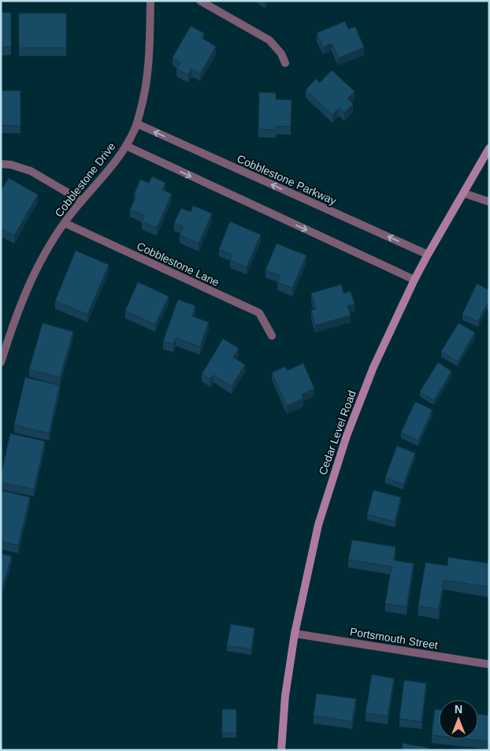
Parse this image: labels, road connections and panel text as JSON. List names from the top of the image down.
{
  "streets": {
    "main road": ["Cedar Level Road"],
    "street": [
      "Cobblestone Drive",
      "Cobblestone Parkway",
      "Cobblestone Lane",
      "Portsmouth Street"
    ]
  },
  "crossings": [
    ["Cobblestone Drive", "Cobblestone Parkway"],
    ["Cobblestone Drive", "Cobblestone Lane"],
    ["Cobblestone Parkway", "Cedar Level Road"],
    ["Cedar Level Road", "Portsmouth Street"]
  ],
  "north": "top"
}
